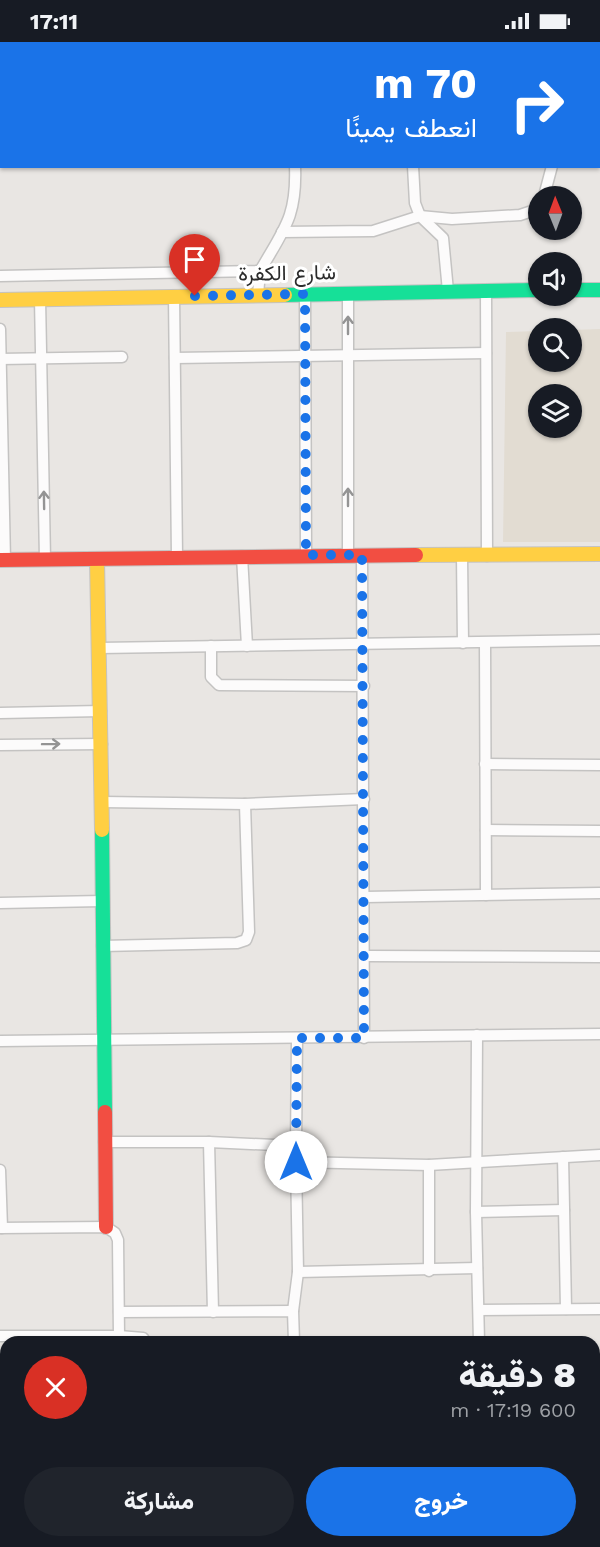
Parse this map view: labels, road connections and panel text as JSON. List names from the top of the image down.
{
  "streets": {
    "street": ["شارع الكفرة"]
  },
  "north": "top",
  "page": {
    "status": "17:11",
    "turn": ["70 m", "انعطف يمينًا"],
    "heading": ["8 دقيقة", "600 m · 17:19"],
    "buttons": ["خروج", "مشاركة"]
  }
}
